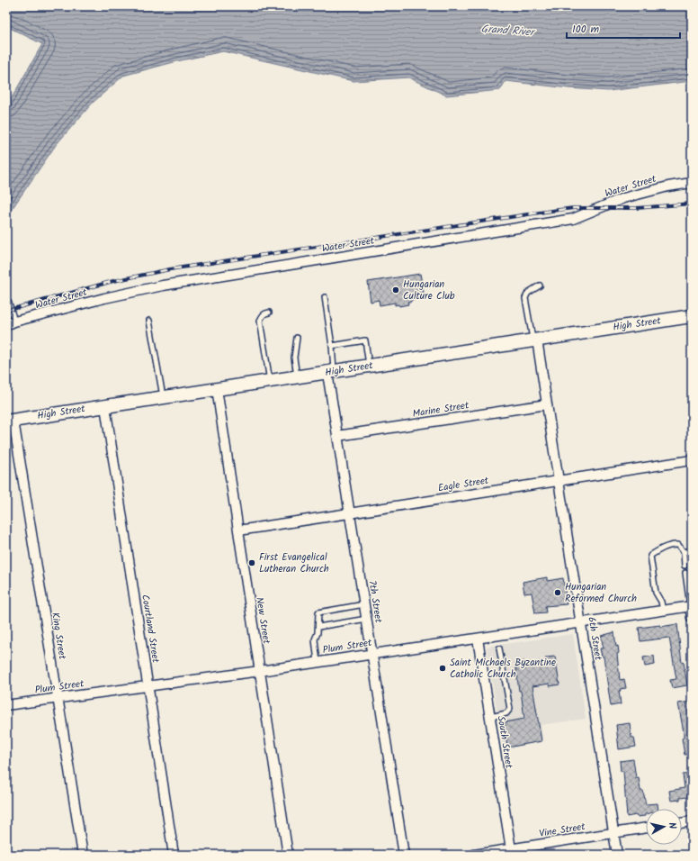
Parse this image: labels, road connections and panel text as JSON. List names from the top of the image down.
{
  "streets": {
    "street": [
      "Water Street",
      "High Street",
      "Marine Street",
      "Eagle Street",
      "7th Street",
      "New Street",
      "Courtland Street",
      "King Street",
      "6th Street",
      "Plum Street",
      "South Street",
      "Vine Street"
    ]
  },
  "crossings": [
    ["High Street", "7th Street"],
    ["High Street", "New Street"],
    ["High Street", "Courtland Street"],
    ["High Street", "King Street"],
    ["High Street", "6th Street"],
    ["Marine Street", "7th Street"],
    ["Marine Street", "6th Street"],
    ["Eagle Street", "7th Street"],
    ["Eagle Street", "New Street"],
    ["Eagle Street", "6th Street"],
    ["7th Street", "Plum Street"],
    ["New Street", "Plum Street"],
    ["Courtland Street", "Plum Street"],
    ["King Street", "Plum Street"],
    ["6th Street", "Plum Street"],
    ["6th Street", "Vine Street"],
    ["Plum Street", "South Street"],
    ["South Street", "Vine Street"]
  ],
  "water": ["Grand River"],
  "places": [
    "Hungarian Culture Club",
    "First Evangelical Lutheran Church",
    "Hungarian Reformed Church",
    "Saint Michaels Byzantine Catholic Church"
  ],
  "scale_bar": "100 m",
  "north": "right"
}
